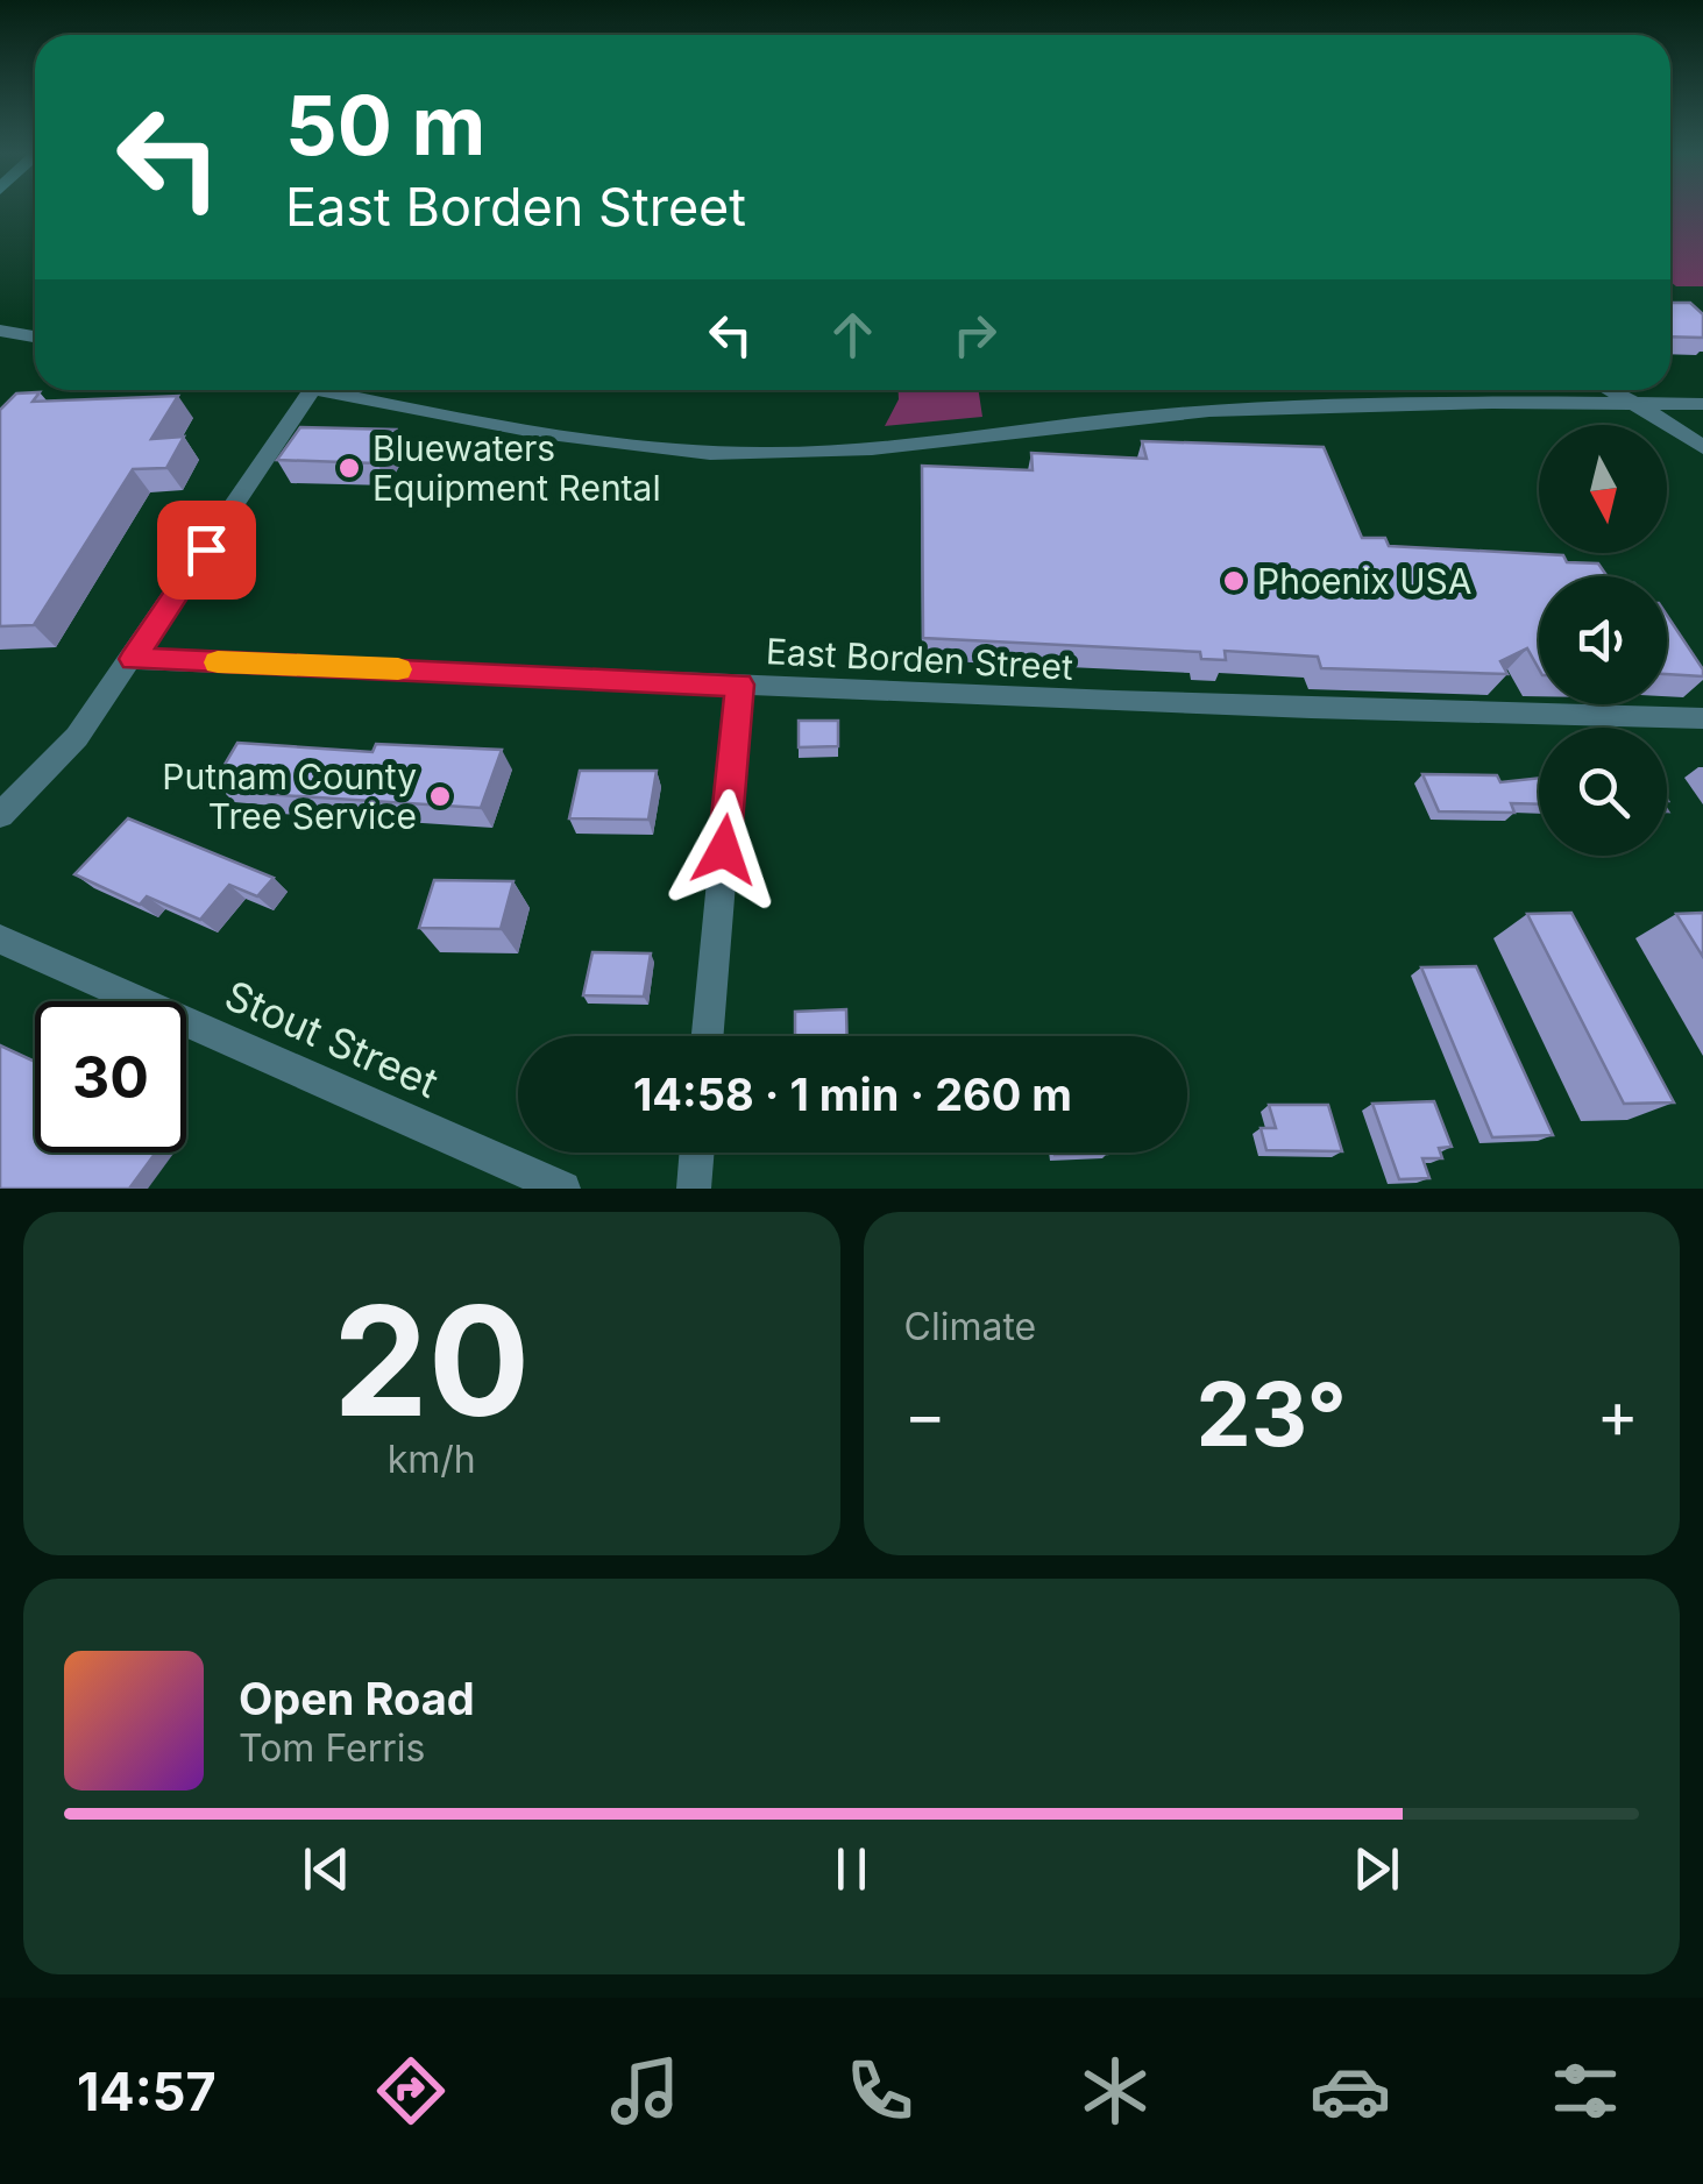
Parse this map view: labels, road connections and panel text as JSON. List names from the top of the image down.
{
  "streets": {
    "street": ["East Borden Street", "Stout Street"]
  },
  "places": ["Bluewaters Equipment Rental", "Phoenix USA", "Putnam County Tree Service"],
  "north": "bottom",
  "page": {
    "turn": ["50 m", "East Borden Street"],
    "limit": "30",
    "trip": "14:58 · 1 min · 260 m",
    "tile": [
      ["20", "km/h"],
      "Climate"
    ],
    "heat": ["−", "23°", "+"],
    "song": ["Open Road", "Tom Ferris"],
    "tabs": "14:57"
  }
}
